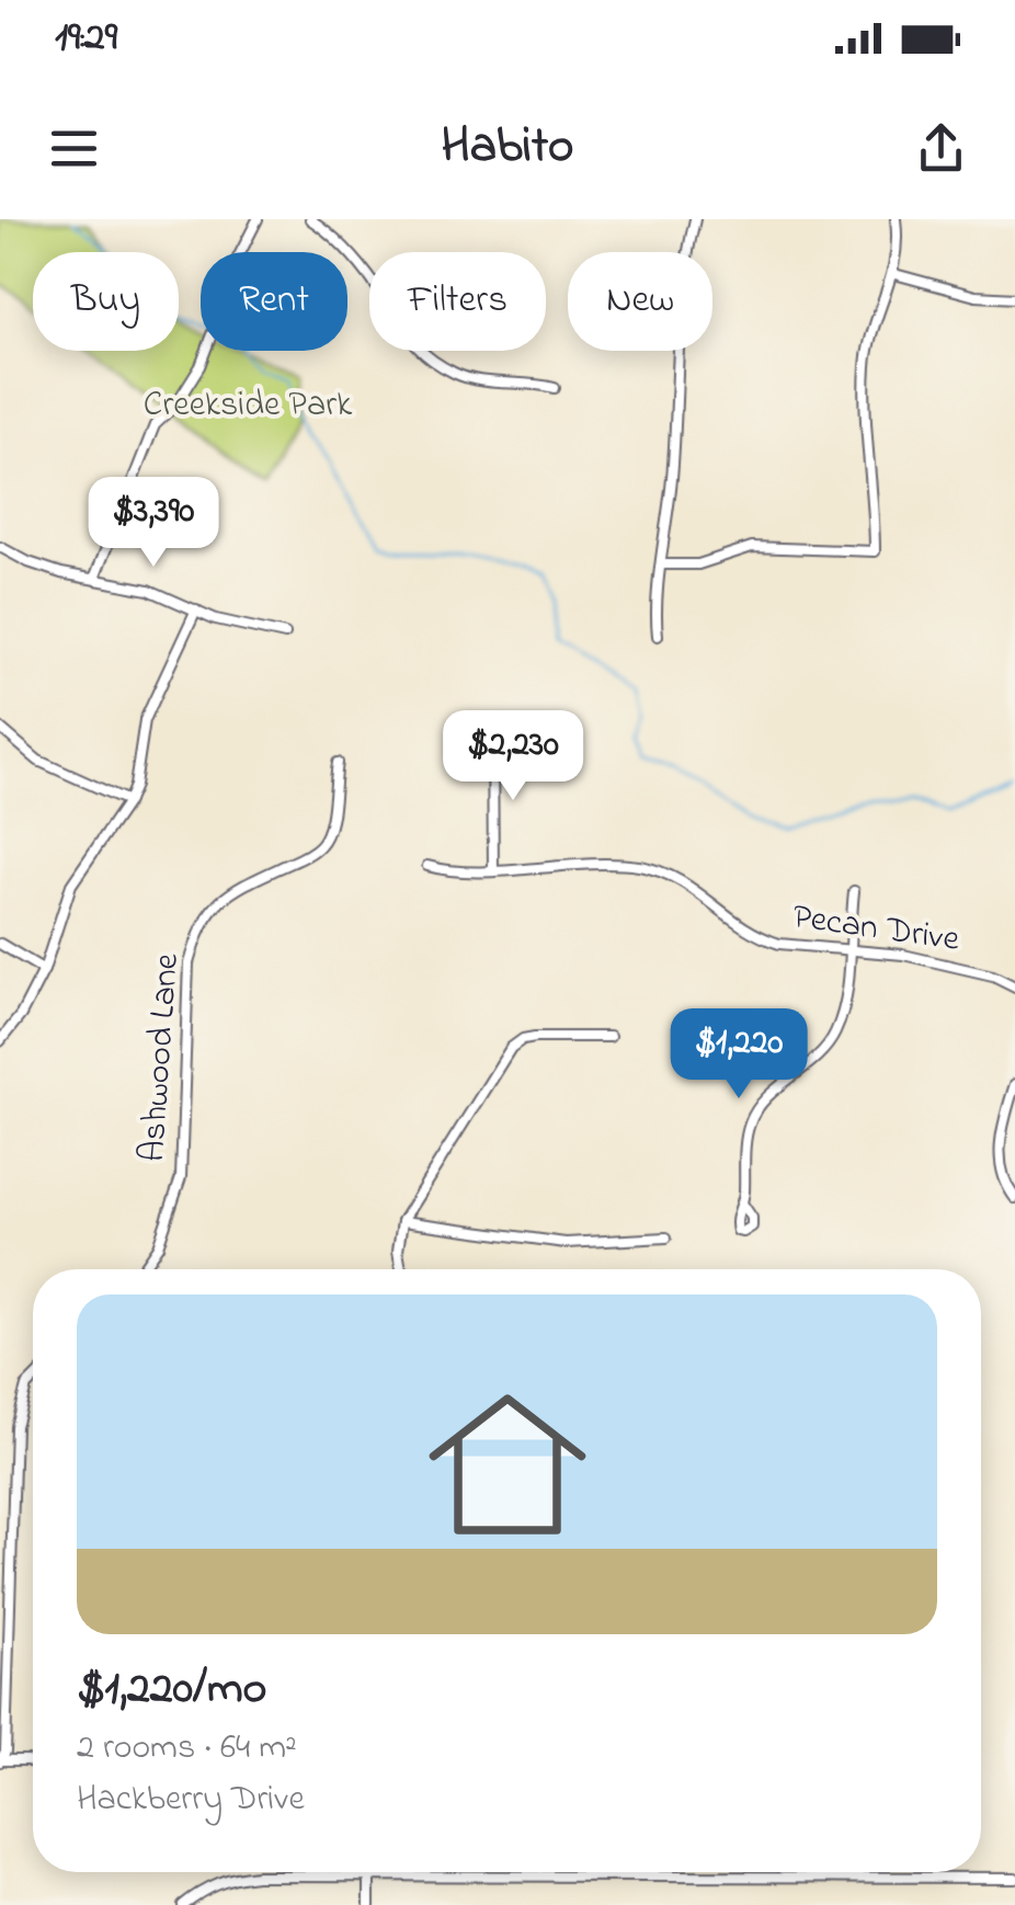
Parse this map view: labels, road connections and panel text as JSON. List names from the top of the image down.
{
  "streets": {
    "street": ["Pecan Drive", "Ashwood Lane"]
  },
  "parks": ["Creekside Park"],
  "page": {
    "status": "19:29",
    "header": "Habito",
    "chip": [
      "Buy",
      "Rent",
      "Filters",
      "New"
    ],
    "price": ["$3,390", "$2,230", "$1,220"],
    "list": [
      {
        "name": "$1,220/mo",
        "note": "2 rooms · 64 m² · Hackberry Drive"
      }
    ]
  }
}
